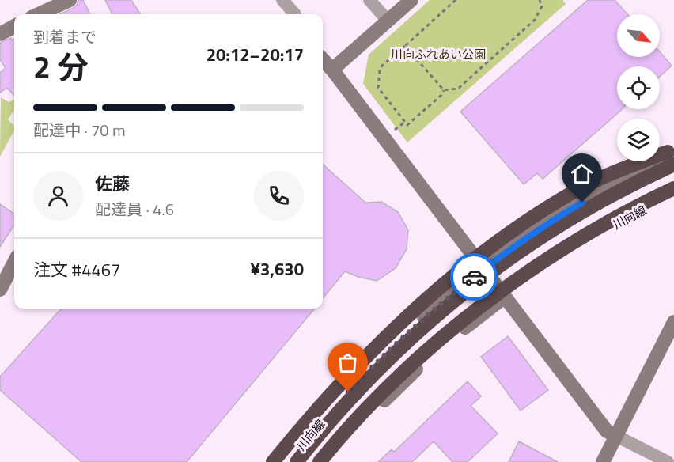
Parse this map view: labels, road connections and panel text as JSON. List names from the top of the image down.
{
  "streets": {
    "street": ["川向線"]
  },
  "parks": ["川向ふれあい公園"],
  "north": "bottom right",
  "page": {
    "heading": ["2 分", "到着まで", "20:12–20:17"],
    "panel": [
      "佐藤",
      "配達員 · 4.6",
      "注文 #4467",
      "¥3,630"
    ],
    "bar": "配達中 · 70 m"
  }
}
